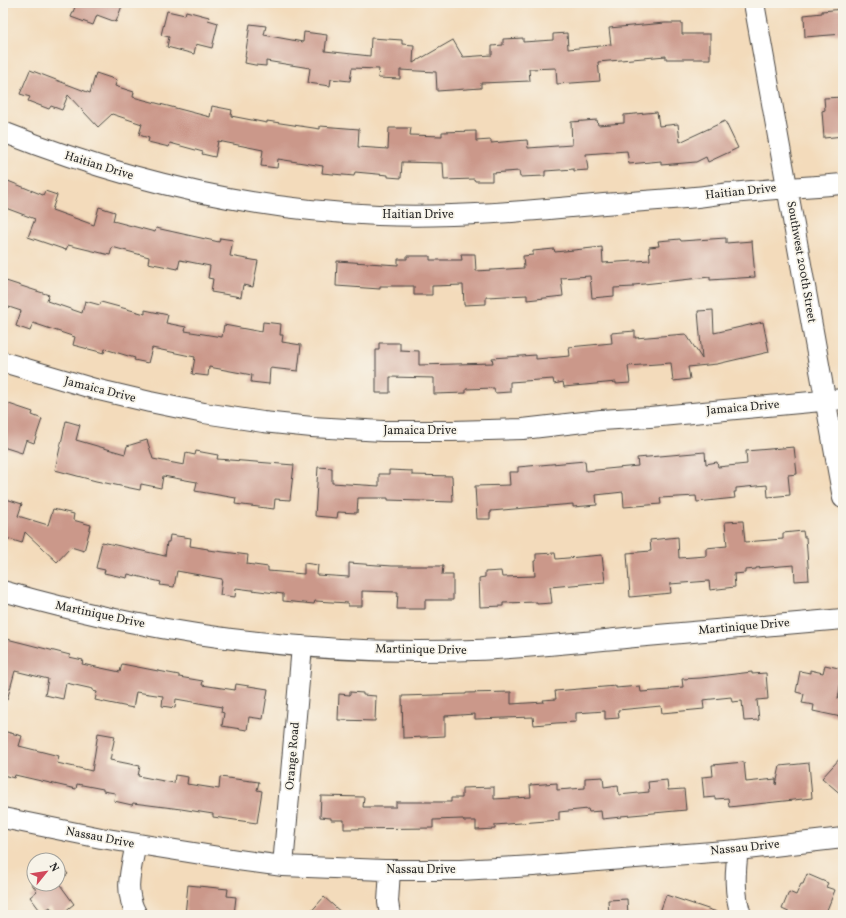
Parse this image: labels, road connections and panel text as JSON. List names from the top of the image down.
{
  "streets": {
    "street": [
      "Haitian Drive",
      "Southwest 200th Street",
      "Jamaica Drive",
      "Martinique Drive",
      "Orange Road",
      "Nassau Drive"
    ]
  },
  "crossings": [
    ["Haitian Drive", "Southwest 200th Street"],
    ["Southwest 200th Street", "Jamaica Drive"],
    ["Martinique Drive", "Orange Road"],
    ["Orange Road", "Nassau Drive"]
  ],
  "north": "top right"
}
